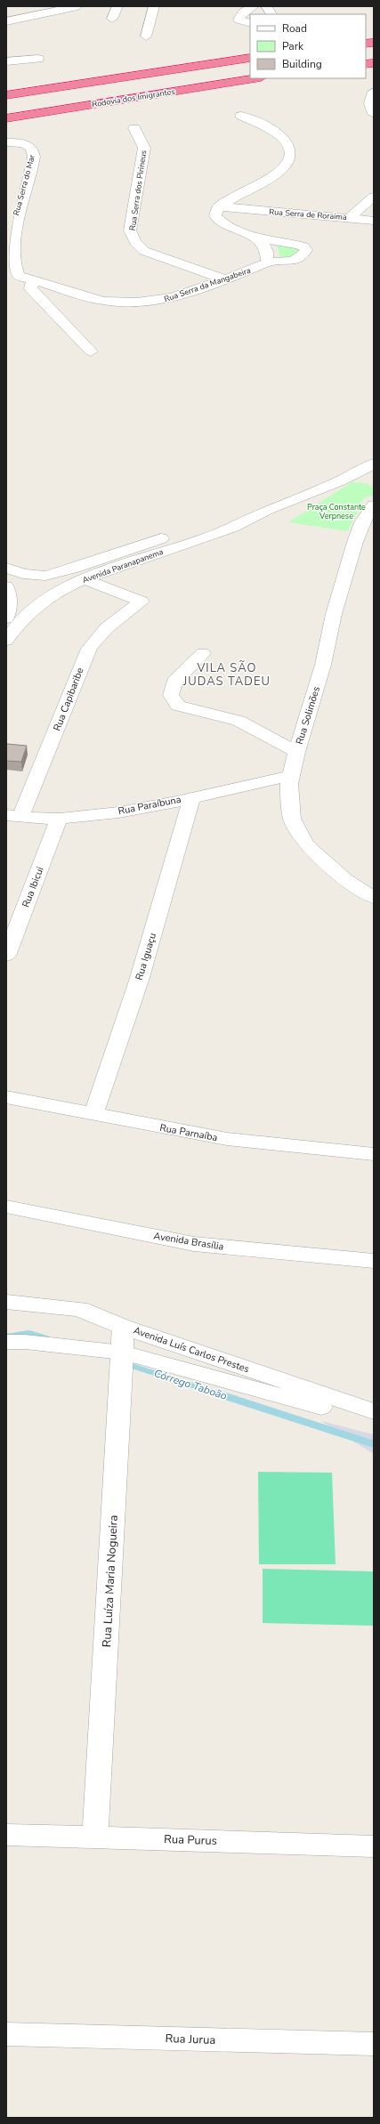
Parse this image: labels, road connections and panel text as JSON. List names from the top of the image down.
{
  "streets": {
    "highway": ["Rodovia dos Imigrantes"],
    "street": [
      "Rua Serra do Mar",
      "Rua Serra dos Pirineus",
      "Rua Serra de Roraima",
      "Rua Serra da Mangabeira",
      "Avenida Paranapanema",
      "Rua Capibaribe",
      "Rua Solimões",
      "Rua Paraíbuna",
      "Rua Ibicui",
      "Rua Iguaçu",
      "Rua Parnaíba",
      "Avenida Brasília",
      "Avenida Luís Carlos Prestes",
      "Rua Luíza Maria Nogueira",
      "Rua Purus",
      "Rua Jurua"
    ]
  },
  "crossings": [
    ["Rua Serra do Mar", "Rua Serra da Mangabeira"],
    ["Rua Serra dos Pirineus", "Rua Serra da Mangabeira"],
    ["Avenida Paranapanema", "Rua Capibaribe"],
    ["Rua Capibaribe", "Rua Paraíbuna"],
    ["Rua Solimões", "Rua Paraíbuna"],
    ["Rua Paraíbuna", "Rua Ibicui"],
    ["Rua Paraíbuna", "Rua Iguaçu"],
    ["Rua Iguaçu", "Rua Parnaíba"],
    ["Avenida Luís Carlos Prestes", "Rua Luíza Maria Nogueira"],
    ["Rua Luíza Maria Nogueira", "Rua Purus"]
  ],
  "districts": ["VILA SÃO JUDAS TADEU"],
  "water": ["Córrego Taboão"],
  "parks": ["Praça Constante Verpnese"],
  "legend": ["Road", "Park", "Building"]
}
